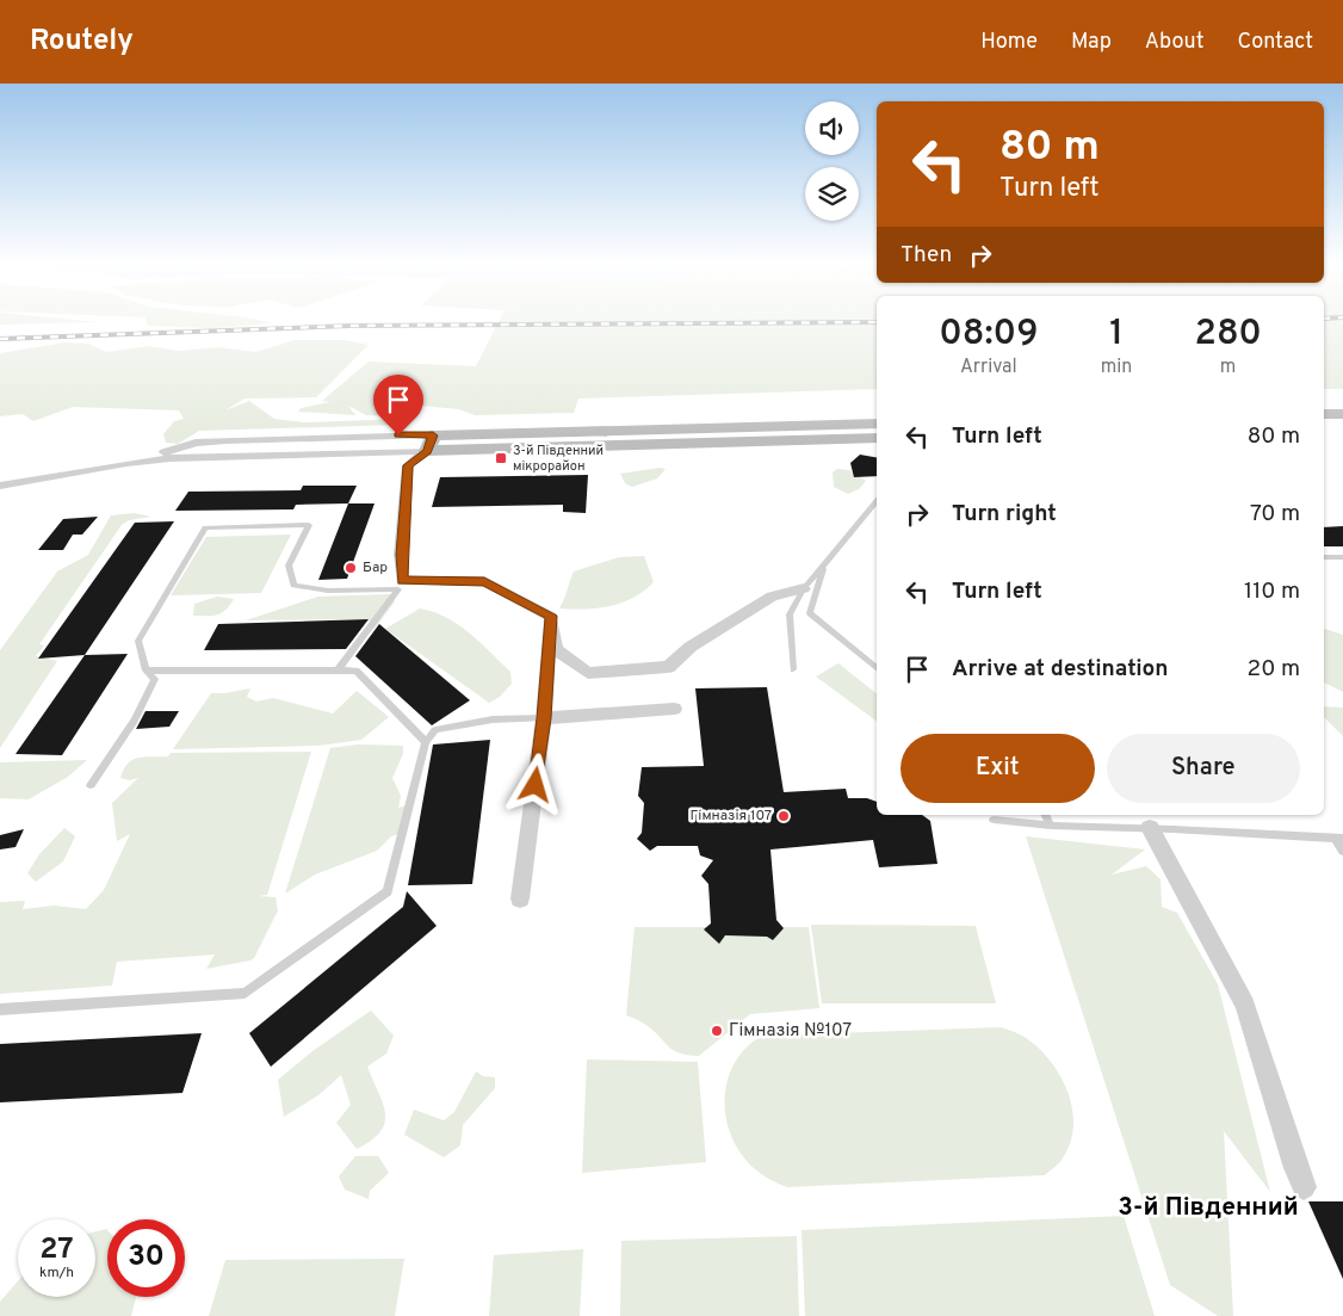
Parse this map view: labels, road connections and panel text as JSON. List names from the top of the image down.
{
  "districts": ["3-й Південний"],
  "places": {
    "transit": ["3-й Південний мікрорайон"],
    "other": ["Бар", "Гімназія 107", "Гімназія №107"]
  },
  "page": {
    "header": "Routely",
    "nav": [
      "Home",
      "Map",
      "About",
      "Contact"
    ],
    "turn": ["80 m", "Turn left"],
    "then": "Then",
    "eta": [
      "08:09",
      "Arrival",
      "1",
      "min",
      "280",
      "m"
    ],
    "list": [
      {
        "name": "Turn left",
        "value": "80 m"
      },
      {
        "name": "Turn right",
        "value": "70 m"
      },
      {
        "name": "Turn left",
        "value": "110 m"
      },
      {
        "name": "Arrive at destination",
        "value": "20 m"
      }
    ],
    "buttons": ["Exit", "Share"],
    "speed": "27 km/h",
    "limit": "30"
  }
}
